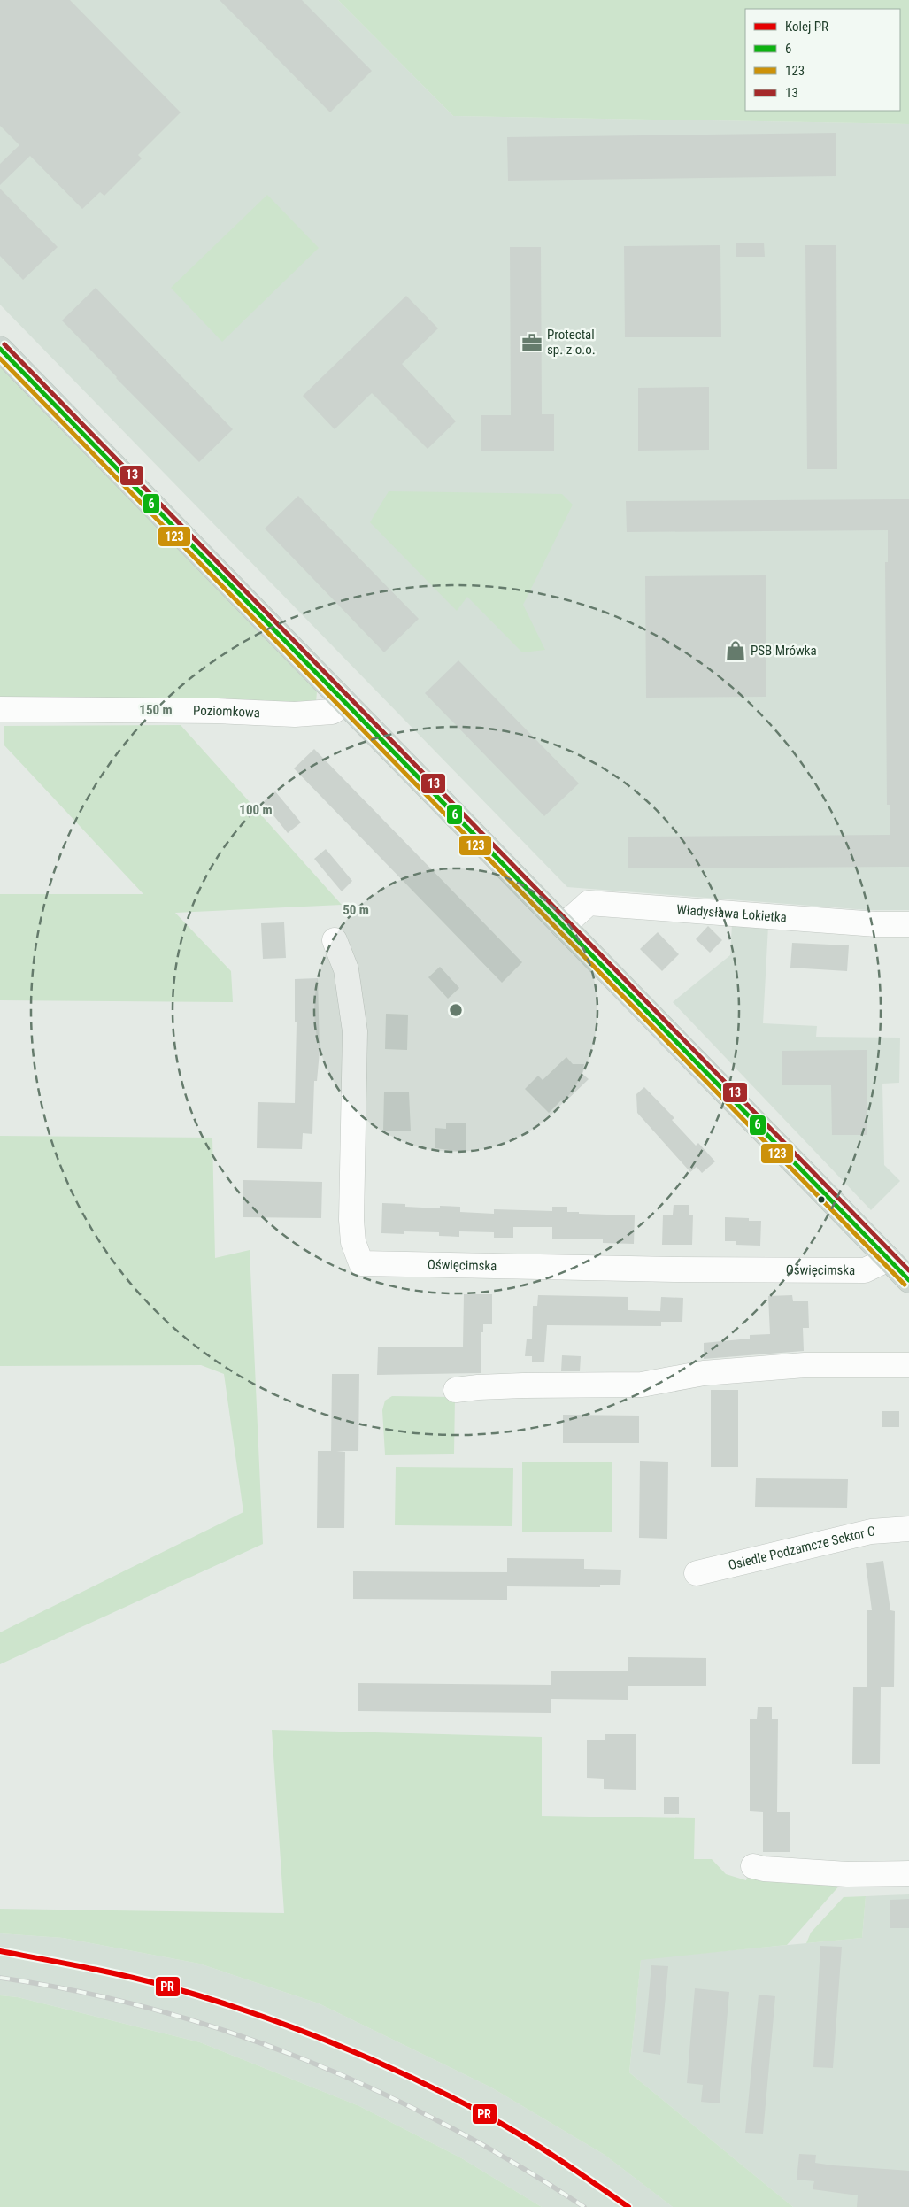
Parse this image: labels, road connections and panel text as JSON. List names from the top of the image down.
{
  "streets": {
    "street": [
      "Poziomkowa",
      "Władysława Łokietka",
      "Oświęcimska",
      "Osiedle Podzamcze Sektor C"
    ]
  },
  "places": {
    "office": ["Protectal sp. z o.o."],
    "shop": ["PSB Mrówka"]
  },
  "lines": [
    "transit line 13",
    "transit line 6",
    "transit line 123",
    "rail line PR"
  ],
  "legend": [
    "Kolej PR",
    "6",
    "123",
    "13"
  ],
  "rings": ["150 m", "100 m", "50 m"]
}
